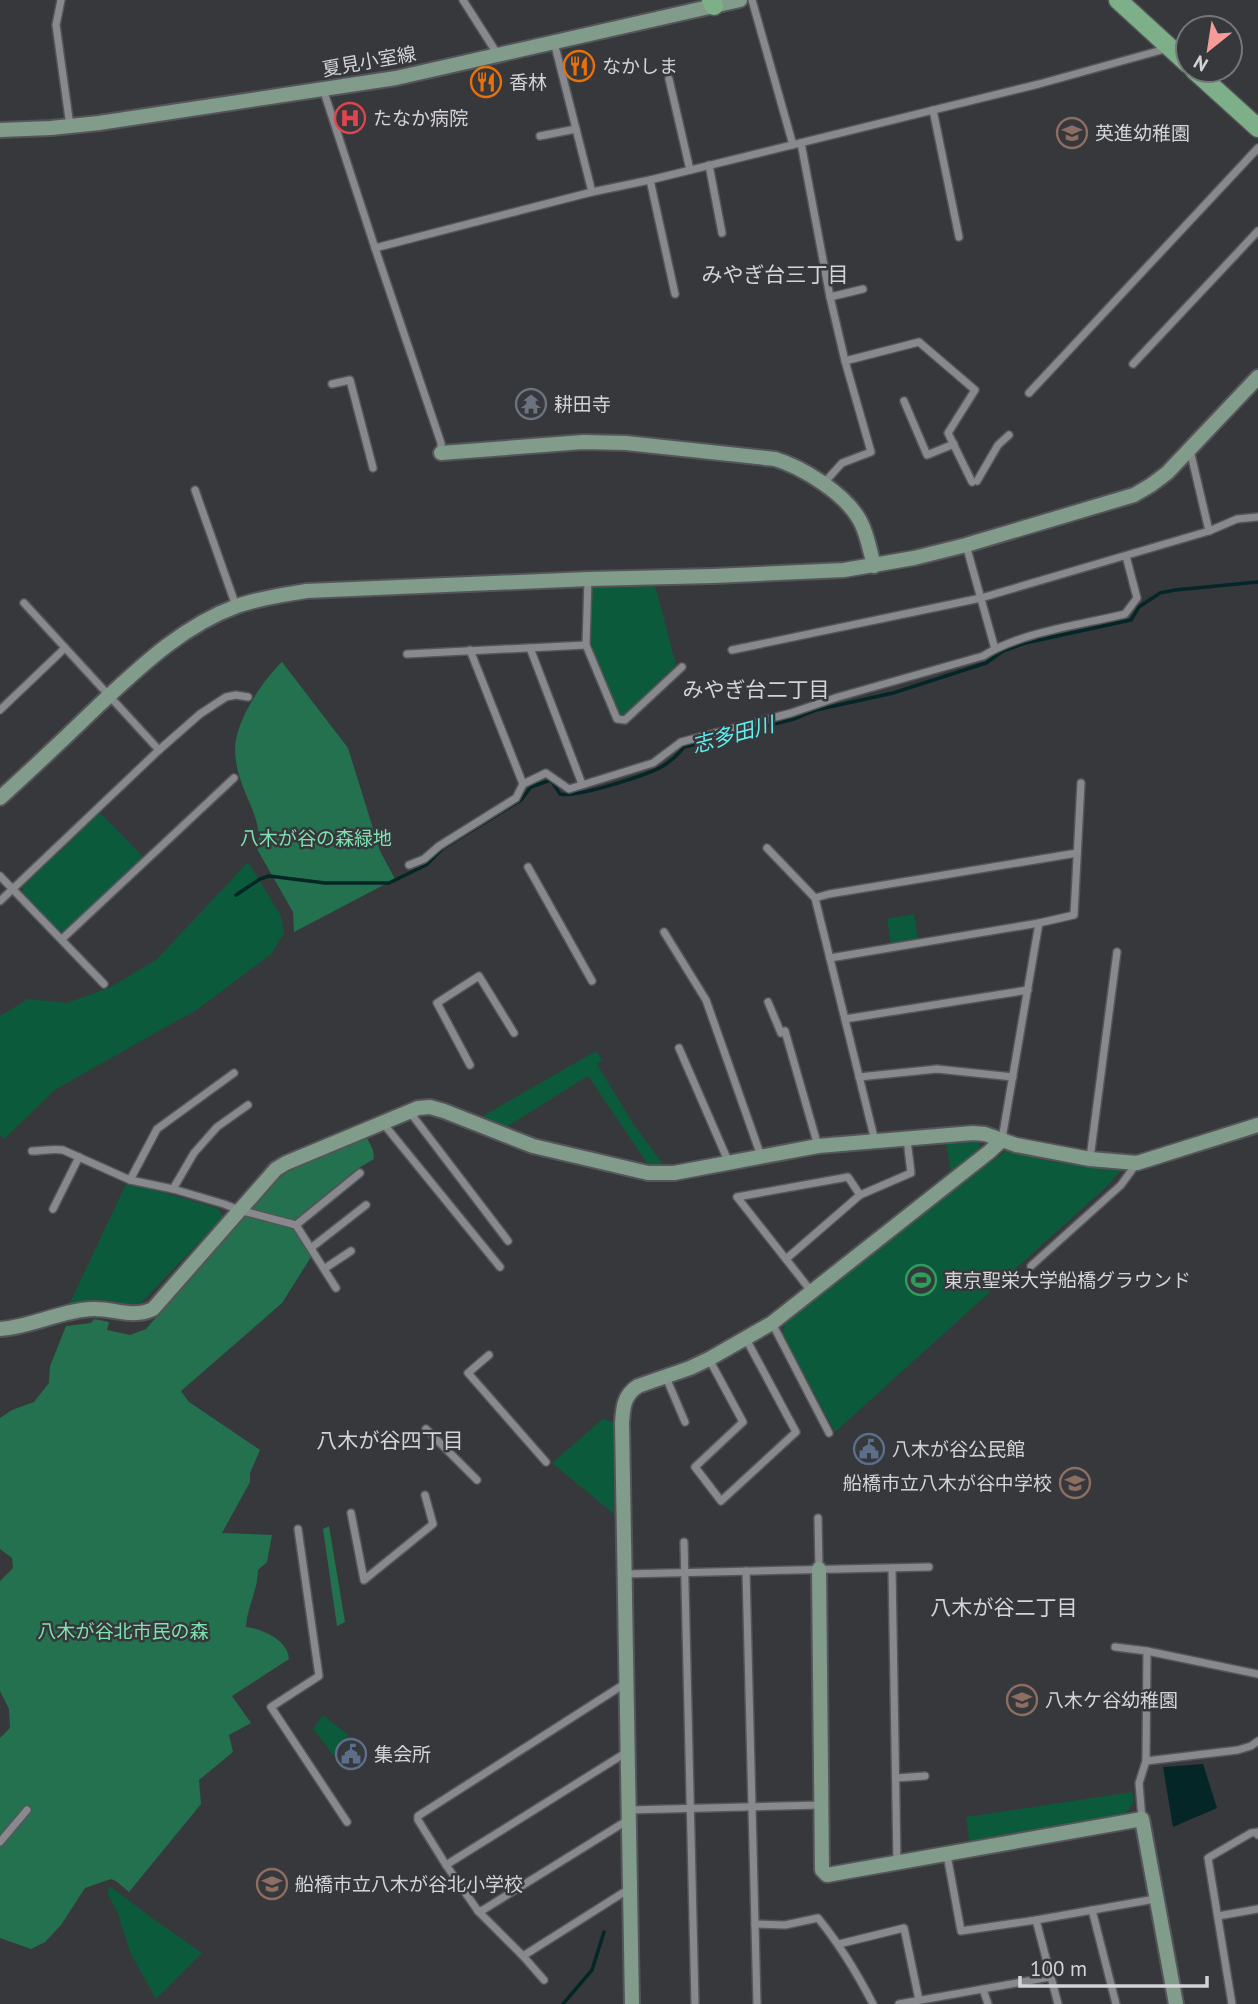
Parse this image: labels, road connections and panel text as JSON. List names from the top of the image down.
{
  "streets": {
    "street": ["夏見小室線"]
  },
  "districts": [
    "みやぎ台三丁目",
    "みやぎ台二丁目",
    "八木が谷四丁目",
    "八木が谷二丁目"
  ],
  "water": ["志多田川"],
  "parks": ["八木が谷の森緑地", "八木が谷北市民の森"],
  "places": {
    "restaurant": ["なかしま", "香林"],
    "hospital": ["たなか病院"],
    "school or university": [
      "英進幼稚園",
      "船橋市立八木が谷中学校",
      "八木ケ谷幼稚園",
      "船橋市立八木が谷北小学校"
    ],
    "temple": ["耕田寺"],
    "sports": ["東京聖栄大学船橋グラウンド"],
    "public building": ["八木が谷公民館", "集会所"]
  },
  "scale_bar": "100 m",
  "north": "bottom left"
}
